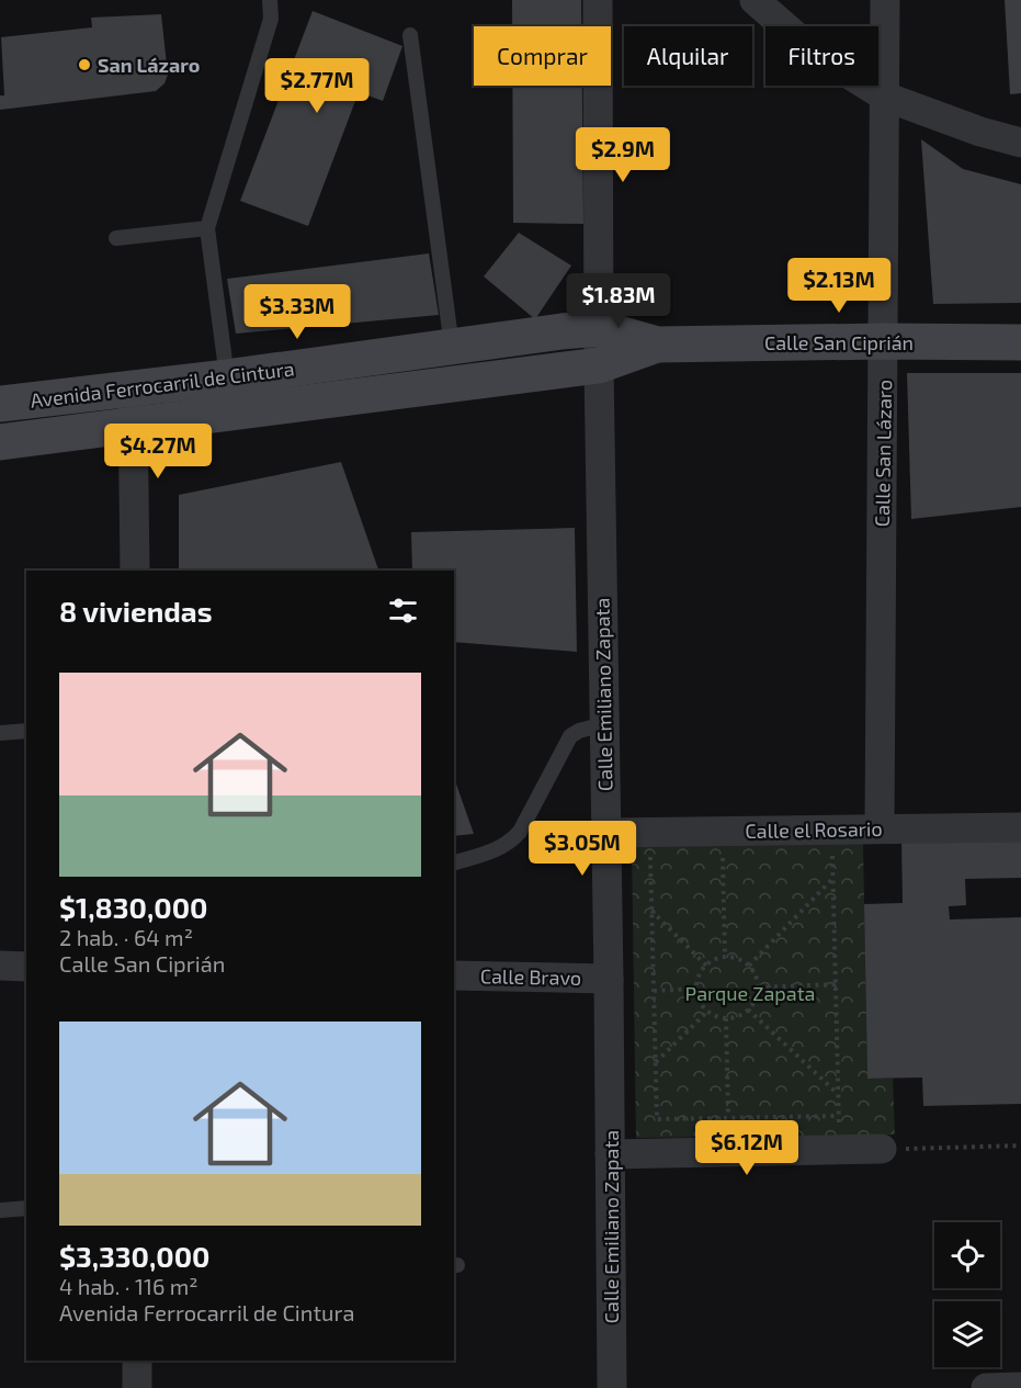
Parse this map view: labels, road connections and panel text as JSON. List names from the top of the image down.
{
  "streets": {
    "street": [
      "Calle San Ciprián",
      "Avenida Ferrocarril de Cintura",
      "Calle San Lázaro",
      "Calle Emiliano Zapata",
      "Calle el Rosario",
      "Calle Bravo"
    ]
  },
  "crossings": [
    ["Calle San Ciprián", "Avenida Ferrocarril de Cintura"],
    ["Calle San Ciprián", "Calle San Lázaro"],
    ["Calle San Ciprián", "Calle Emiliano Zapata"],
    ["Avenida Ferrocarril de Cintura", "Calle Emiliano Zapata"],
    ["Calle San Lázaro", "Calle el Rosario"],
    ["Calle Emiliano Zapata", "Calle el Rosario"],
    ["Calle Emiliano Zapata", "Calle Bravo"]
  ],
  "parks": ["Parque Zapata"],
  "places": ["San Lázaro"],
  "page": {
    "chip": ["Comprar", "Alquilar", "Filtros"],
    "price": [
      "$2.77M",
      "$2.9M",
      "$2.13M",
      "$1.83M",
      "$3.33M",
      "$4.27M",
      "$3.05M",
      "$6.12M"
    ],
    "heading": "8 viviendas",
    "list": [
      {
        "name": "$1,830,000",
        "note": "2 hab. · 64 m² · Calle San Ciprián"
      },
      {
        "name": "$3,330,000",
        "note": "4 hab. · 116 m² · Avenida Ferrocarril de Cintura"
      }
    ]
  }
}
